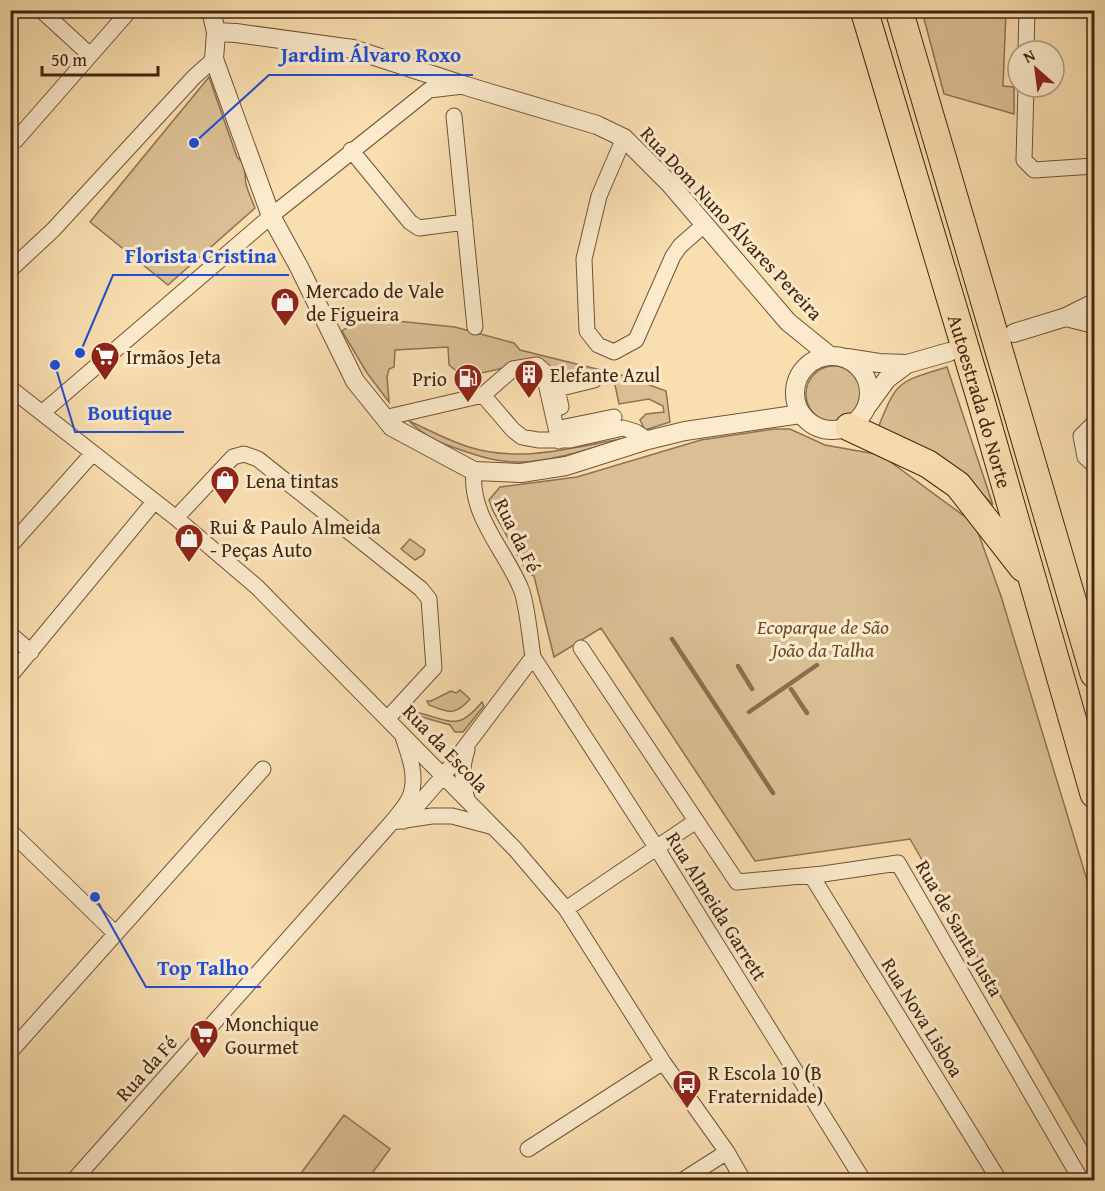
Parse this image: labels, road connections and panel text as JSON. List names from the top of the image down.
{
  "streets": {
    "highway": ["Autoestrada do Norte"],
    "street": [
      "Rua Dom Nuno Álvares Pereira",
      "Rua da Fé",
      "Rua da Escola",
      "Rua Almeida Garrett",
      "Rua de Santa Justa",
      "Rua Nova Lisboa"
    ]
  },
  "crossings": [
    ["Rua da Fé", "Rua da Escola"],
    ["Rua da Fé", "Rua Almeida Garrett"],
    ["Rua de Santa Justa", "Rua Nova Lisboa"]
  ],
  "parks": ["Ecoparque de São João da Talha"],
  "places": {
    "other": [
      "Jardim Álvaro Roxo",
      "Florista Cristina",
      "Boutique",
      "Top Talho"
    ],
    "shop": ["Mercado de Vale de Figueira", "Lena tintas", "Rui & Paulo Almeida - Peças Auto"],
    "supermarket": ["Irmãos Jeta", "Monchique Gourmet"],
    "building": ["Elefante Azul"],
    "fuel station": ["Prio"],
    "bus stop": ["R Escola 10 (B Fraternidade)"]
  },
  "scale_bar": "50 m",
  "north": "top left"
}
